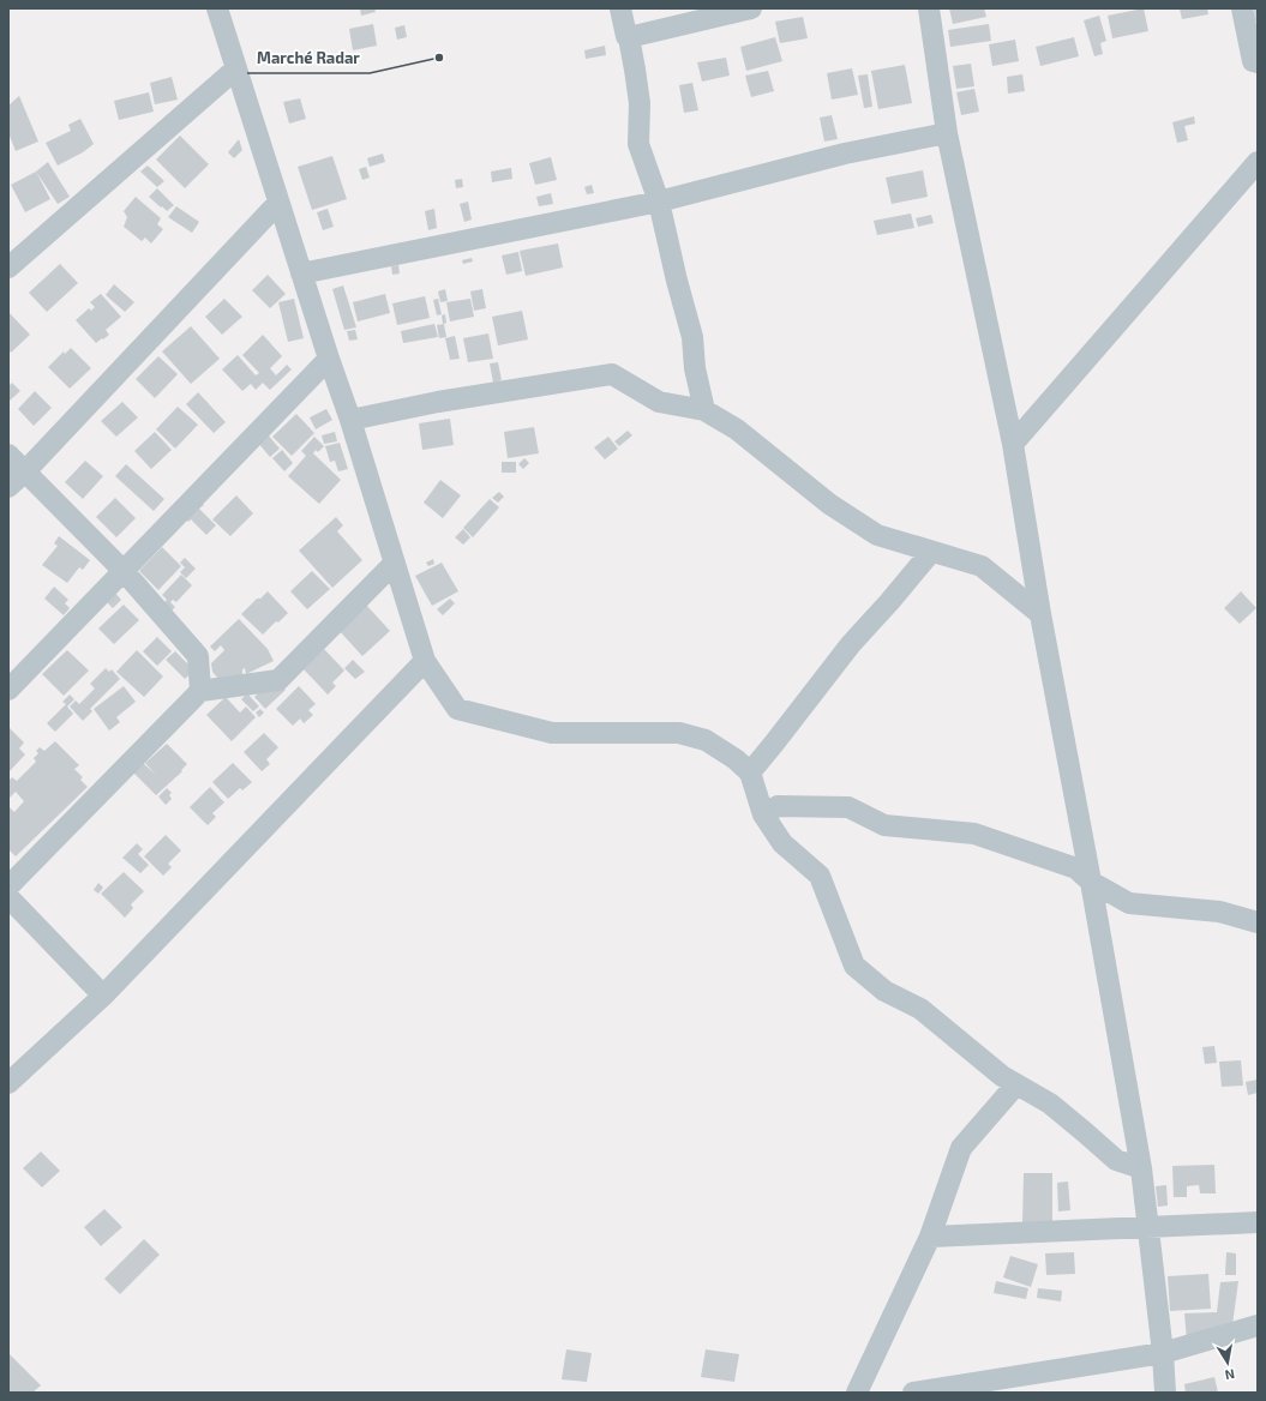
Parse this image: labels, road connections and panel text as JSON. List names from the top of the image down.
{
  "places": ["Marché Radar"],
  "north": "bottom"
}
